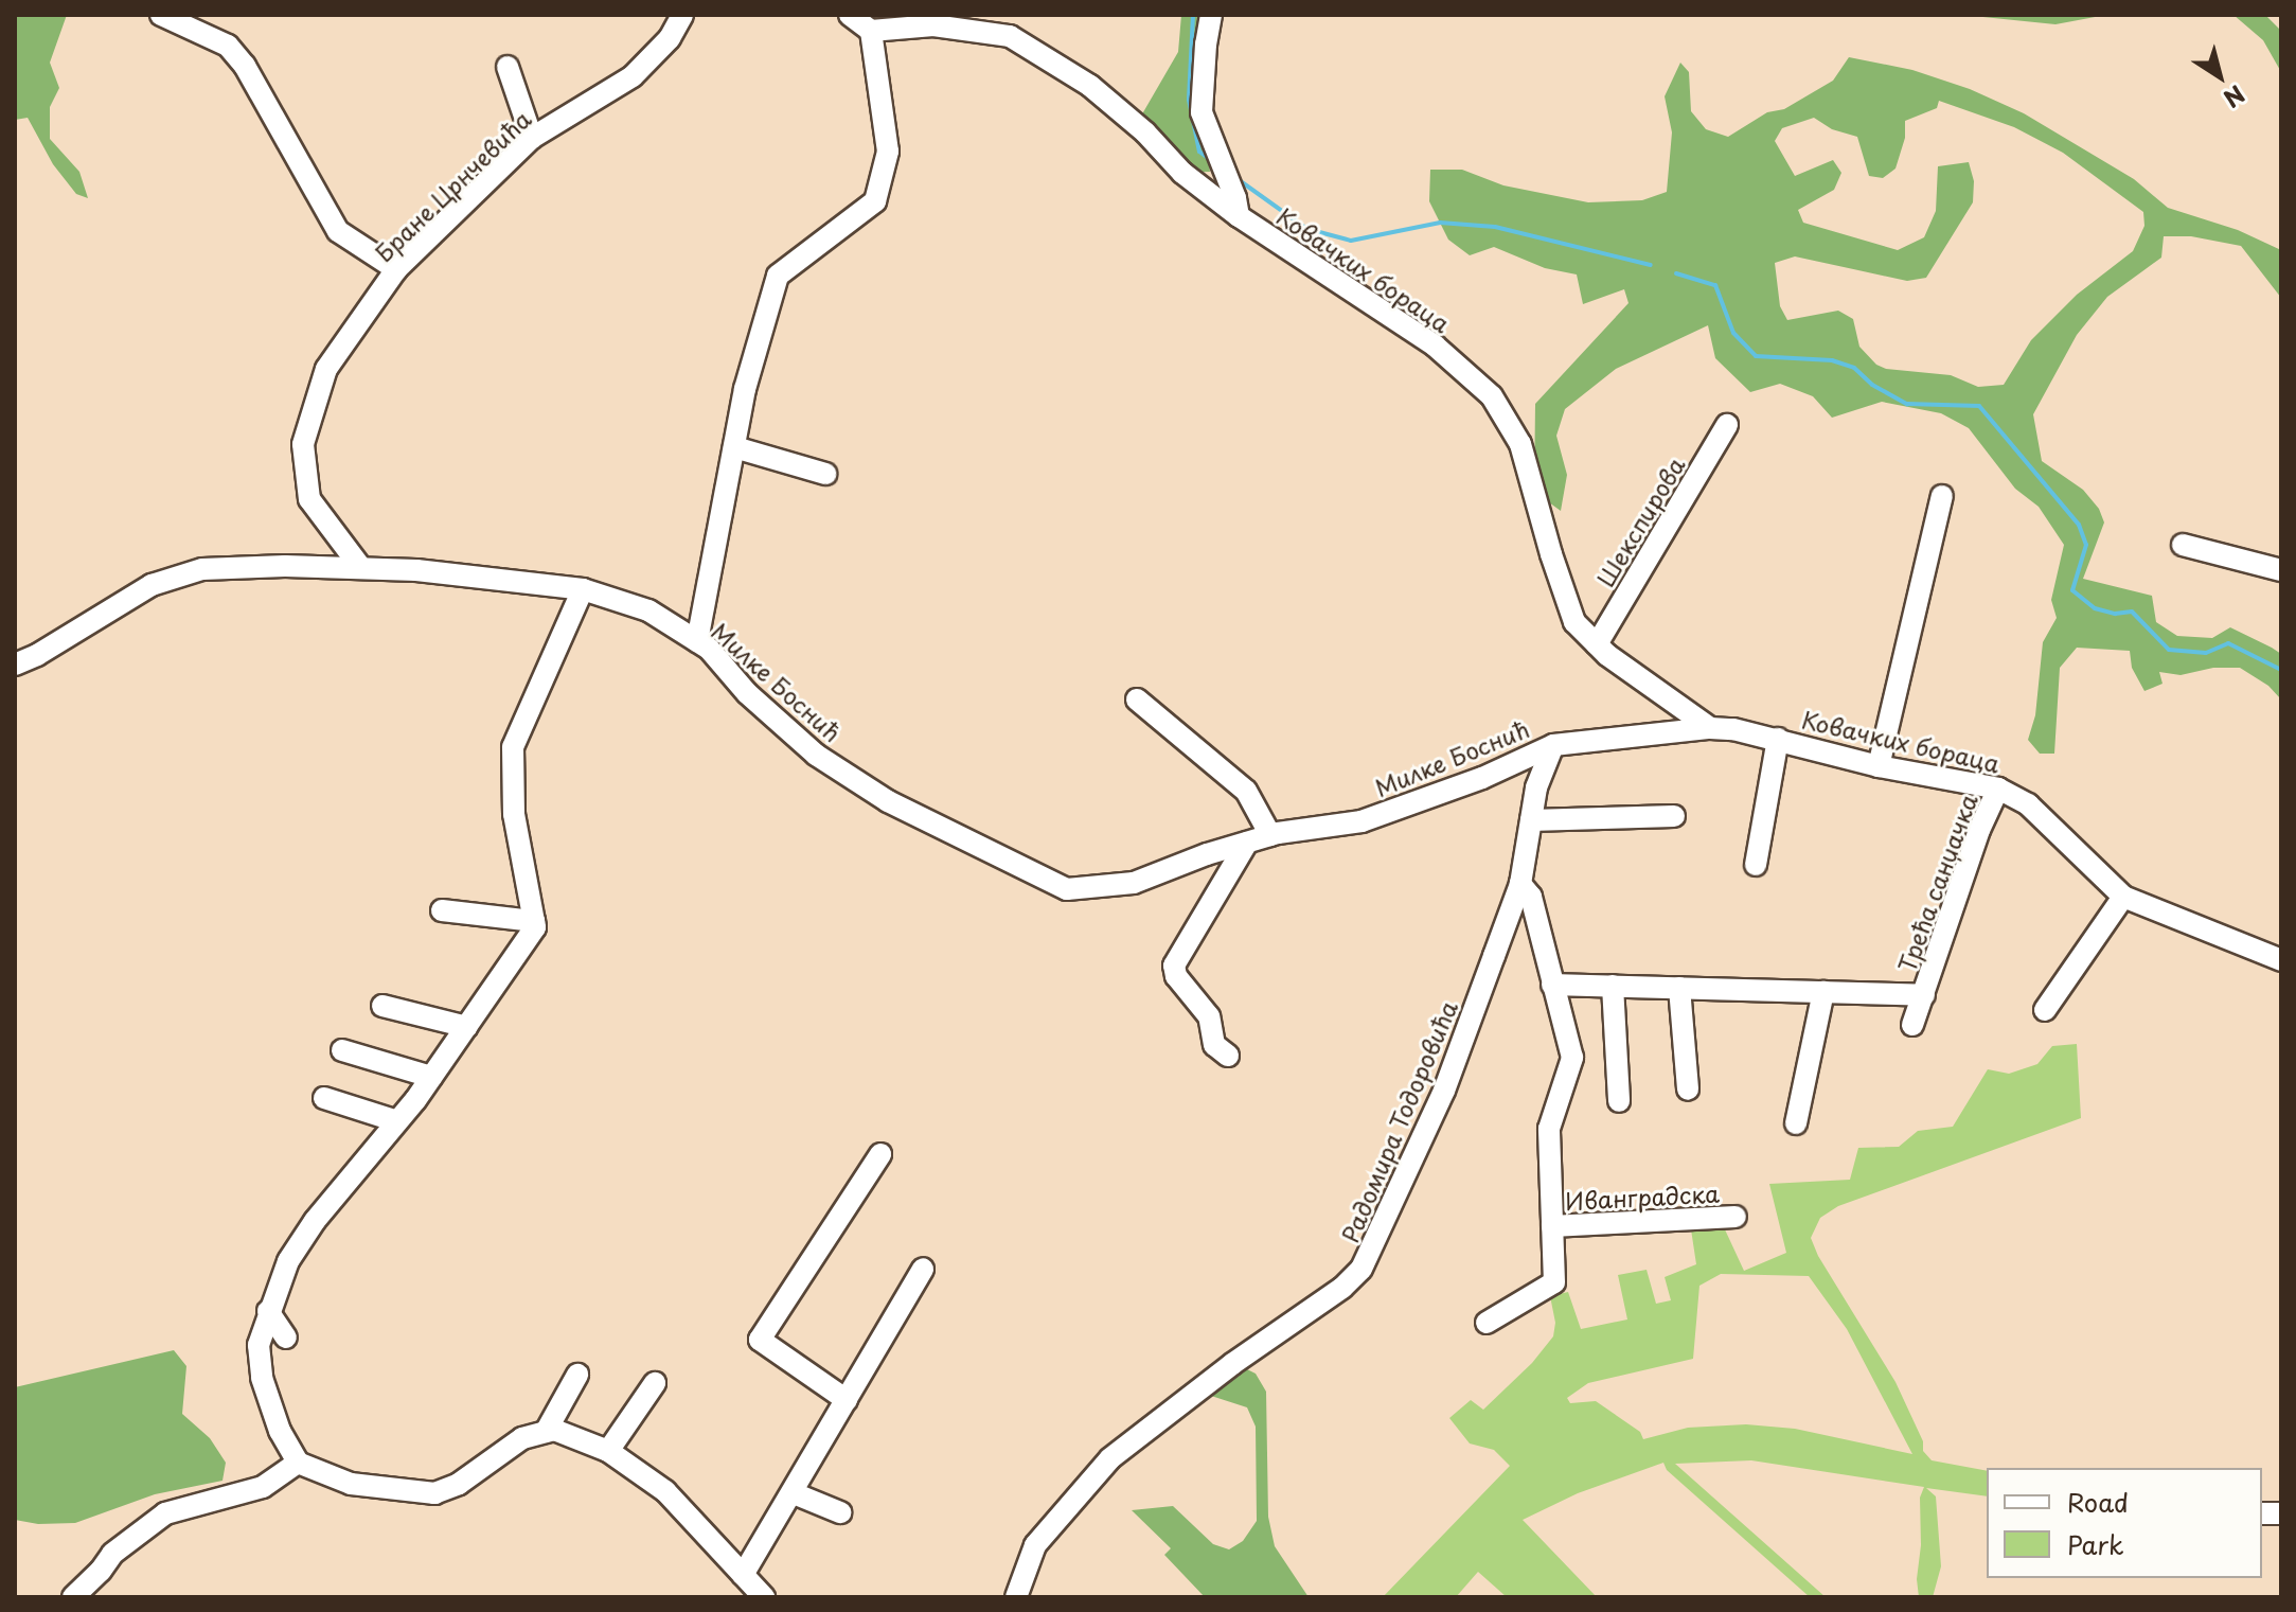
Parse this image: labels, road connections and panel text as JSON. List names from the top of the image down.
{
  "streets": {
    "street": [
      "Бране Црнчевића",
      "Ковачких бораца",
      "Шекспирова",
      "Милке Боснић",
      "Трећа санџачка",
      "Радомира Тодоровића",
      "Иванградска"
    ]
  },
  "crossings": [
    ["Бране Црнчевића", "Милке Боснић"],
    ["Ковачких бораца", "Шекспирова"],
    ["Ковачких бораца", "Милке Боснић"],
    ["Ковачких бораца", "Трећа санџачка"],
    ["Ковачких бораца", "Радомира Тодоровића"],
    ["Милке Боснић", "Радомира Тодоровића"],
    ["Трећа санџачка", "Иванградска"],
    ["Радомира Тодоровића", "Иванградска"]
  ],
  "legend": ["Road", "Park"],
  "north": "bottom right"
}
